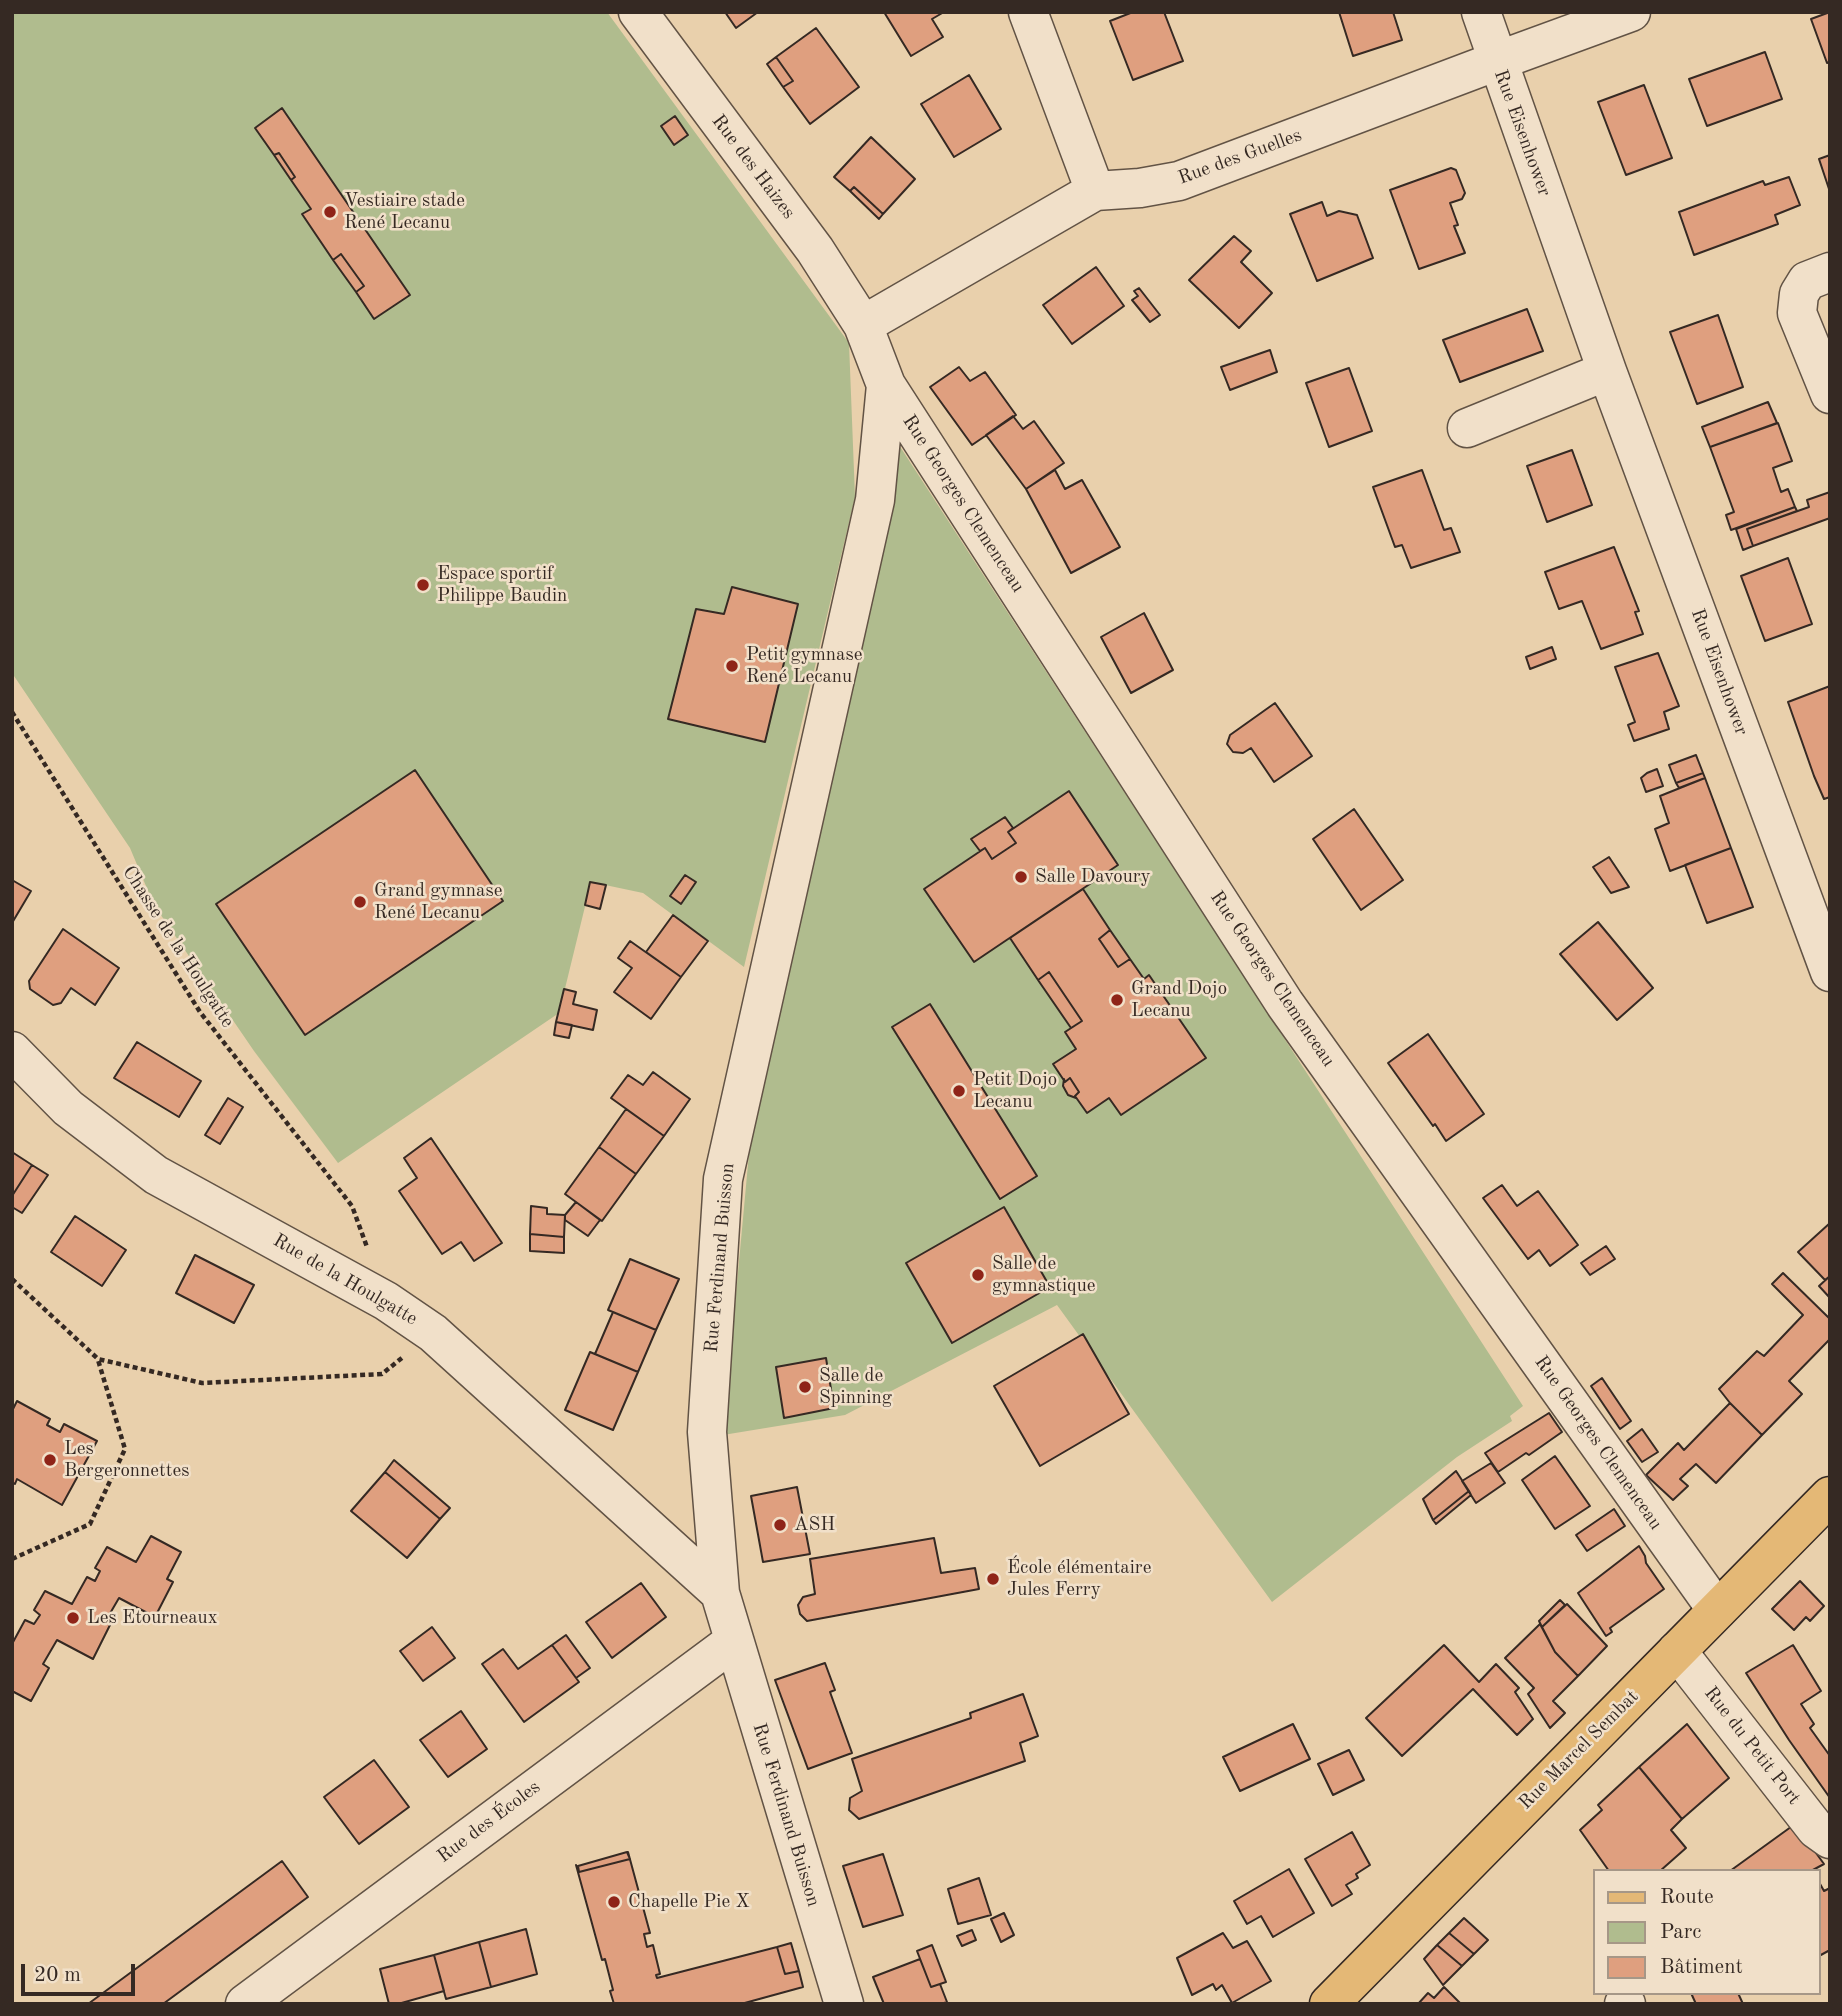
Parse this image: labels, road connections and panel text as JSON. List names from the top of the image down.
{
  "streets": {
    "main road": ["Rue Marcel Sembat"],
    "street": [
      "Rue Eisenhower",
      "Rue des Guelles",
      "Rue des Haizes",
      "Rue Georges Clemenceau",
      "Rue Ferdinand Buisson",
      "Rue de la Houlgatte",
      "Rue du Petit Port",
      "Rue des Écoles"
    ],
    "path": ["Chasse de la Houlgatte"]
  },
  "crossings": [
    ["Rue Eisenhower", "Rue des Guelles"],
    ["Rue des Guelles", "Rue des Haizes"],
    ["Rue des Guelles", "Rue Georges Clemenceau"],
    ["Rue des Haizes", "Rue Georges Clemenceau"],
    ["Rue Georges Clemenceau", "Rue Ferdinand Buisson"],
    ["Rue Georges Clemenceau", "Rue Marcel Sembat"],
    ["Chasse de la Houlgatte", "Rue de la Houlgatte"],
    ["Rue Ferdinand Buisson", "Rue de la Houlgatte"],
    ["Rue Ferdinand Buisson", "Rue des Écoles"],
    ["Rue du Petit Port", "Rue Marcel Sembat"]
  ],
  "places": [
    "Vestiaire stade René Lecanu",
    "Espace sportif Philippe Baudin",
    "Petit gymnase René Lecanu",
    "Salle Davoury",
    "Grand gymnase René Lecanu",
    "Grand Dojo Lecanu",
    "Petit Dojo Lecanu",
    "Salle de gymnastique",
    "Salle de Spinning",
    "Les Bergeronnettes",
    "ASH",
    "École élémentaire Jules Ferry",
    "Les Etourneaux",
    "Chapelle Pie X"
  ],
  "legend": ["Route", "Parc", "Bâtiment"],
  "scale_bar": "20 m"
}
